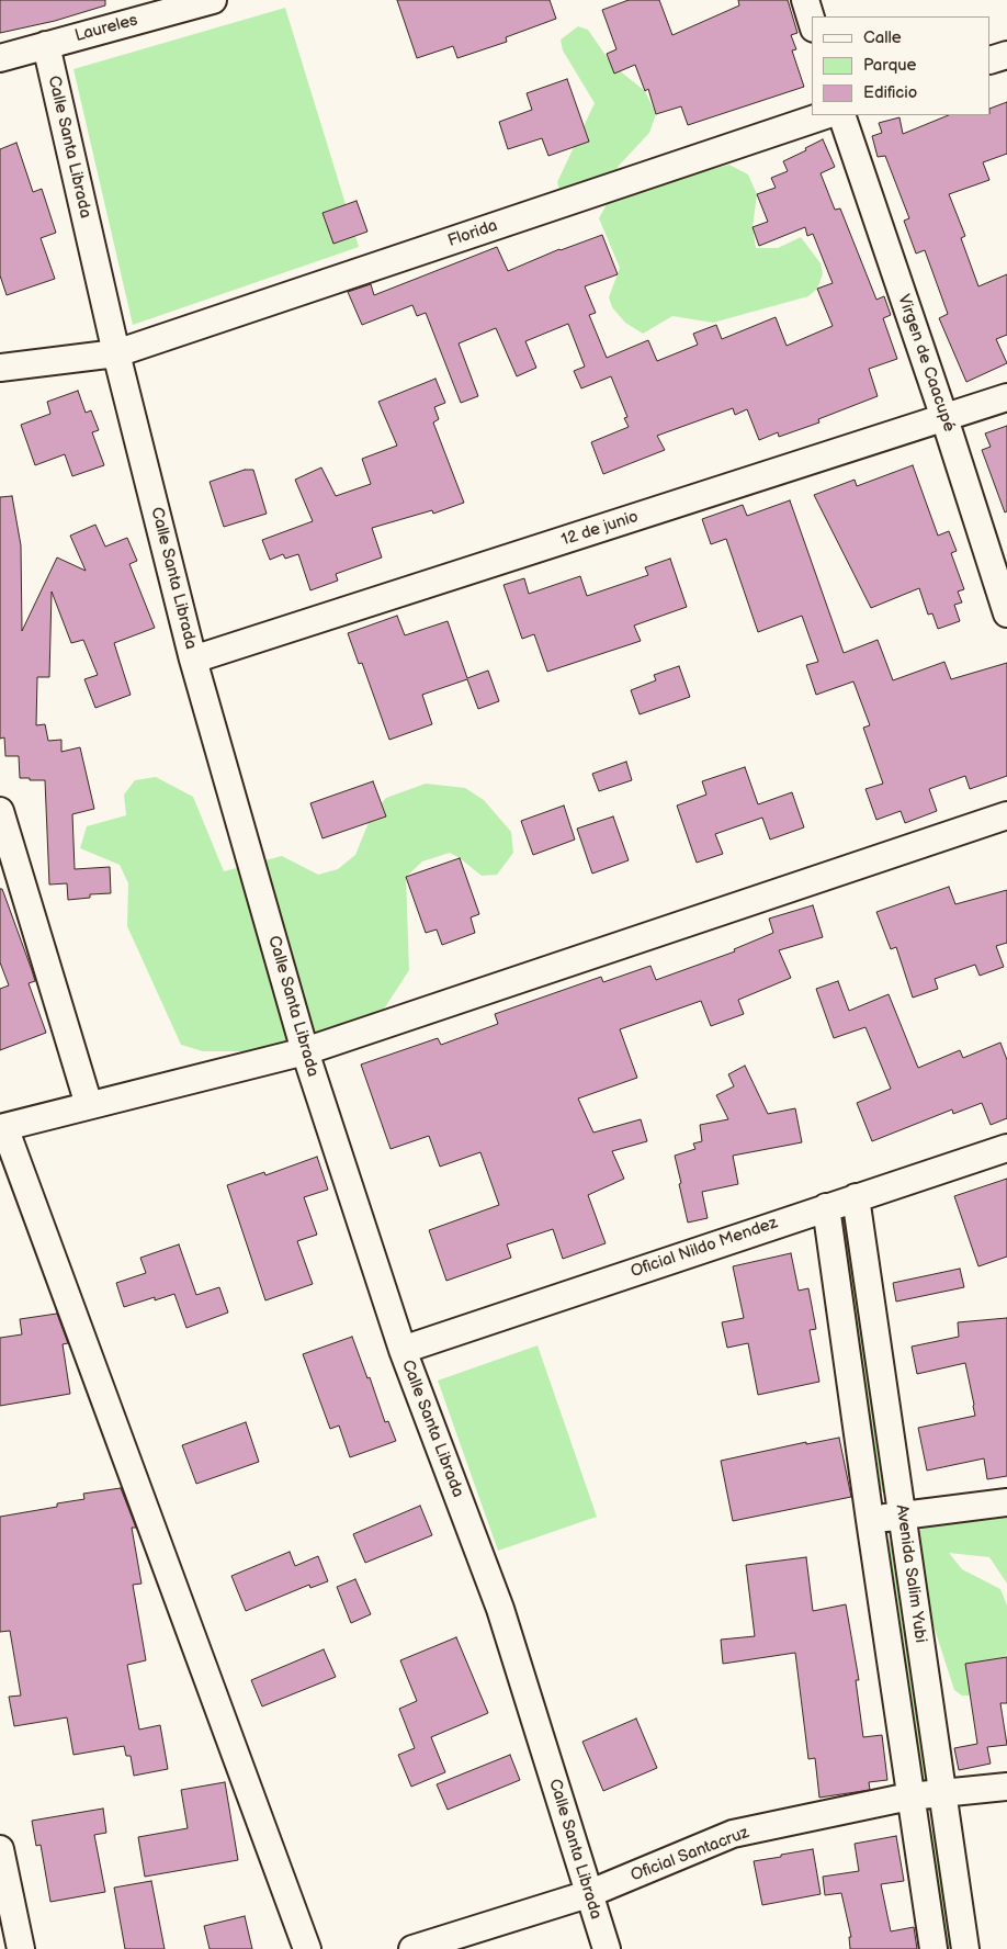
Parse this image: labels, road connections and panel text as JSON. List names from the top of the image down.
{
  "streets": {
    "street": [
      "Laureles",
      "Calle Santa Librada",
      "Florida",
      "Virgen de Caacupé",
      "12 de junio",
      "Oficial Nildo Mendez",
      "Avenida Salim Yubi",
      "Oficial Santacruz"
    ]
  },
  "crossings": [
    ["Laureles", "Calle Santa Librada"],
    ["Calle Santa Librada", "Florida"],
    ["Calle Santa Librada", "12 de junio"],
    ["Calle Santa Librada", "Oficial Nildo Mendez"],
    ["Calle Santa Librada", "Oficial Santacruz"],
    ["Virgen de Caacupé", "12 de junio"],
    ["Oficial Nildo Mendez", "Avenida Salim Yubi"],
    ["Avenida Salim Yubi", "Oficial Santacruz"]
  ],
  "legend": ["Calle", "Parque", "Edificio"]
}
